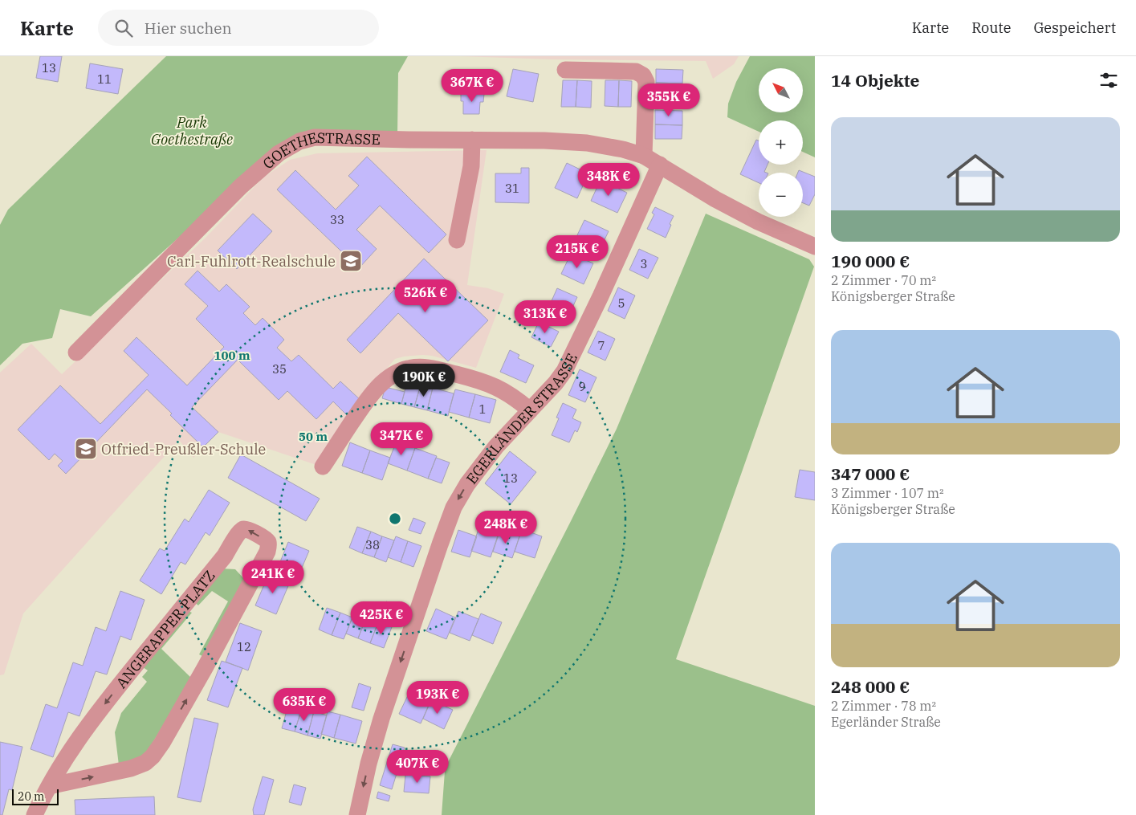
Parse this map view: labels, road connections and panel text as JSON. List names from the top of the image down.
{
  "streets": {
    "street": ["GOETHESTRASSE", "EGERLÄNDER STRASSE", "ANGERAPPER PLATZ"]
  },
  "crossings": [
    ["GOETHESTRASSE", "EGERLÄNDER STRASSE"]
  ],
  "one_way": ["EGERLÄNDER STRASSE"],
  "parks": ["Park Goethestraße"],
  "places": {
    "school or university": ["Carl-Fuhlrott-Realschule", "Otfried-Preußler-Schule"]
  },
  "house_numbers": [
    "13",
    "11",
    "31",
    "33",
    "3",
    "5",
    "7",
    "35",
    "9",
    "1",
    "13",
    "38",
    "12"
  ],
  "scale_bar": "20 m",
  "north": "top left",
  "page": {
    "header": "Karte",
    "search": "Hier suchen",
    "nav": ["Karte", "Route", "Gespeichert"],
    "heading": "14 Objekte",
    "map_buttons": ["+", "−"],
    "price": [
      "367K €",
      "355K €",
      "348K €",
      "215K €",
      "526K €",
      "313K €",
      "190K €",
      "347K €",
      "248K €",
      "241K €",
      "425K €",
      "193K €",
      "635K €",
      "407K €"
    ],
    "list": [
      {
        "name": "190 000 €",
        "note": "2 Zimmer · 70 m² · Königsberger Straße"
      },
      {
        "name": "347 000 €",
        "note": "3 Zimmer · 107 m² · Königsberger Straße"
      },
      {
        "name": "248 000 €",
        "note": "2 Zimmer · 78 m² · Egerländer Straße"
      }
    ],
    "scale": "20 m"
  },
  "rings": ["100 m", "50 m"]
}
